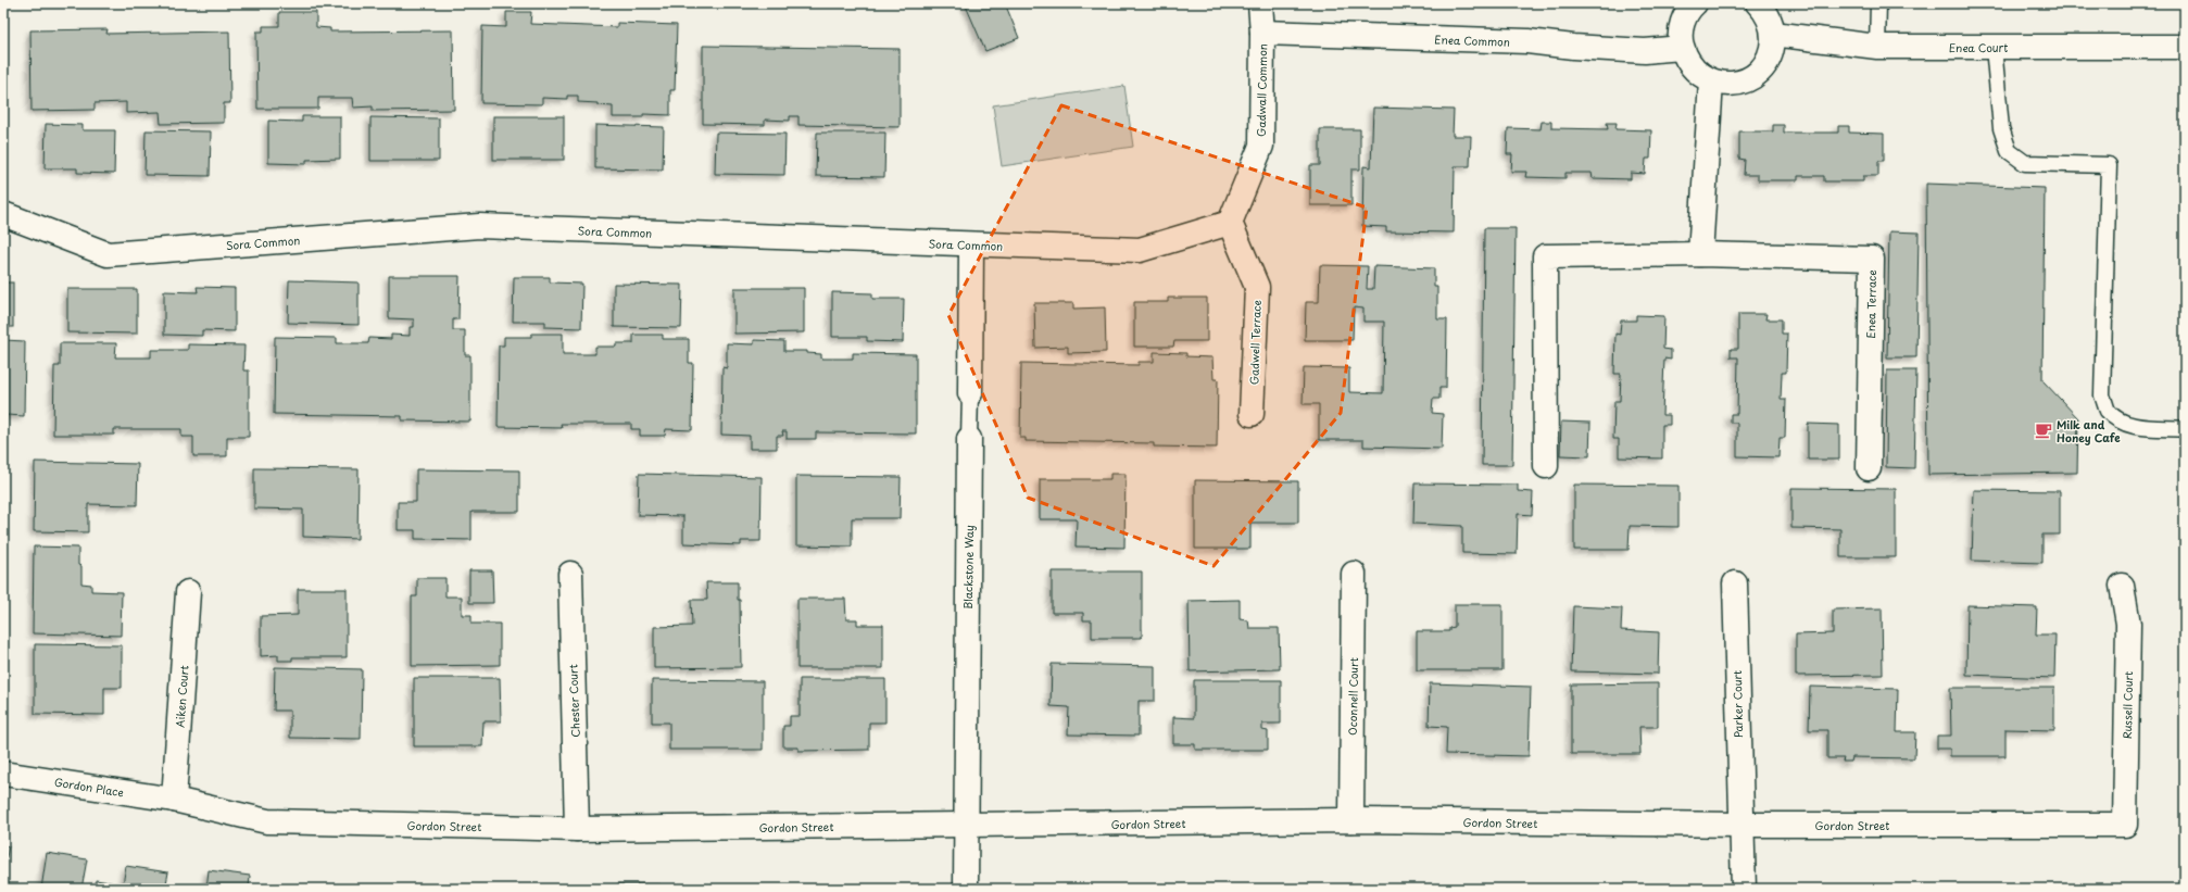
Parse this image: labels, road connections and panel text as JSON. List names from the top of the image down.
{
  "streets": {
    "street": [
      "Enea Common",
      "Enea Court",
      "Gadwall Common",
      "Sora Common",
      "Enea Terrace",
      "Gadwell Terrace",
      "Blackstone Way",
      "Aiken Court",
      "Oconnell Court",
      "Chester Court",
      "Parker Court",
      "Russell Court",
      "Gordon Place",
      "Gordon Street"
    ]
  },
  "crossings": [
    ["Enea Common", "Gadwall Common"],
    ["Gadwall Common", "Sora Common"],
    ["Gadwall Common", "Gadwell Terrace"],
    ["Sora Common", "Gadwell Terrace"],
    ["Sora Common", "Blackstone Way"],
    ["Blackstone Way", "Gordon Street"],
    ["Aiken Court", "Gordon Place"],
    ["Aiken Court", "Gordon Street"],
    ["Oconnell Court", "Gordon Street"],
    ["Chester Court", "Gordon Street"],
    ["Parker Court", "Gordon Street"],
    ["Russell Court", "Gordon Street"],
    ["Gordon Place", "Gordon Street"]
  ],
  "places": {
    "cafe": ["Milk and Honey Cafe"]
  }
}
